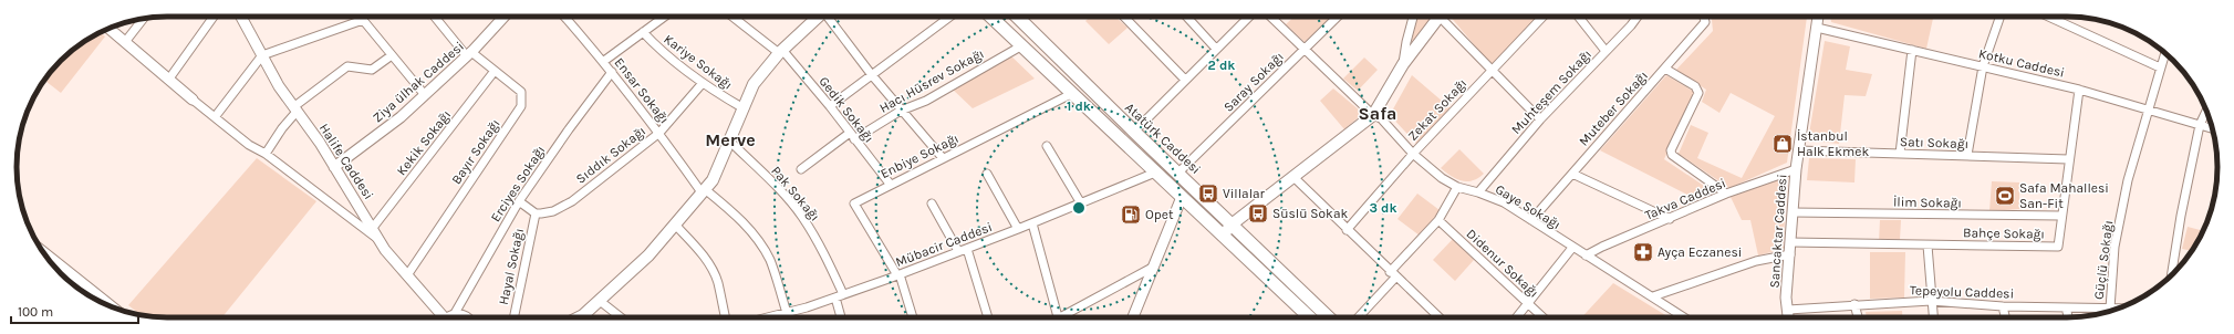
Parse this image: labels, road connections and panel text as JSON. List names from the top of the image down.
{
  "streets": {
    "main road": ["Atatürk Caddesi"],
    "street": [
      "Kariye Sokağı",
      "Kotku Caddesi",
      "Hacı Hüsrev Sokağı",
      "Ziya ülhak Caddesi",
      "Saray Sokağı",
      "Ensar Sokağı",
      "Muhteşem Sokağı",
      "Muteber Sokağı",
      "Gedik Sokağı",
      "Zekat Sokağı",
      "Kekik Sokağı",
      "Satı Sokağı",
      "Bayır Sokağı",
      "Sıddık Sokağı",
      "Enbiye Sokağı",
      "Halife Caddesi",
      "Erciyes Sokağı",
      "Pak Sokağı",
      "Takva Caddesi",
      "İlim Sokağı",
      "Gaye Sokağı",
      "Sancaktar Caddesi",
      "Bahçe Sokağı",
      "Mübacir Caddesi",
      "Güçlü Sokağı",
      "Didenur Sokağı",
      "Hayal Sokağı",
      "Tepeyolu Caddesi"
    ]
  },
  "crossings": [
    ["Kariye Sokağı", "Sıddık Sokağı"],
    ["Kotku Caddesi", "Sancaktar Caddesi"],
    ["Kotku Caddesi", "Bahçe Sokağı"],
    ["Kotku Caddesi", "Güçlü Sokağı"],
    ["Hacı Hüsrev Sokağı", "Gedik Sokağı"],
    ["Ziya ülhak Caddesi", "Bayır Sokağı"],
    ["Ziya ülhak Caddesi", "Halife Caddesi"],
    ["Saray Sokağı", "Atatürk Caddesi"],
    ["Saray Sokağı", "Gaye Sokağı"],
    ["Ensar Sokağı", "Sıddık Sokağı"],
    ["Ensar Sokağı", "Erciyes Sokağı"],
    ["Ensar Sokağı", "Mübacir Caddesi"],
    ["Muhteşem Sokağı", "Gaye Sokağı"],
    ["Muteber Sokağı", "Gaye Sokağı"],
    ["Gedik Sokağı", "Enbiye Sokağı"],
    ["Zekat Sokağı", "Gaye Sokağı"],
    ["Kekik Sokağı", "Bayır Sokağı"],
    ["Kekik Sokağı", "Halife Caddesi"],
    ["Satı Sokağı", "Sancaktar Caddesi"],
    ["Satı Sokağı", "Bahçe Sokağı"],
    ["Bayır Sokağı", "Halife Caddesi"],
    ["Sıddık Sokağı", "Hayal Sokağı"],
    ["Enbiye Sokağı", "Mübacir Caddesi"],
    ["Pak Sokağı", "Mübacir Caddesi"],
    ["Takva Caddesi", "Gaye Sokağı"],
    ["Takva Caddesi", "Sancaktar Caddesi"],
    ["İlim Sokağı", "Sancaktar Caddesi"],
    ["İlim Sokağı", "Bahçe Sokağı"],
    ["Sancaktar Caddesi", "Bahçe Sokağı"],
    ["Sancaktar Caddesi", "Tepeyolu Caddesi"],
    ["Güçlü Sokağı", "Tepeyolu Caddesi"]
  ],
  "districts": ["Safa", "Merve"],
  "places": {
    "shop": ["İstanbul Halk Ekmek"],
    "bus stop": ["Villalar", "Süslü Sokak"],
    "sports": ["Safa Mahallesi San-Fit"],
    "fuel station": ["Opet"],
    "pharmacy": ["Ayça Eczanesi"]
  },
  "scale_bar": "100 m",
  "rings": ["2 dk", "1 dk", "3 dk"]
}
